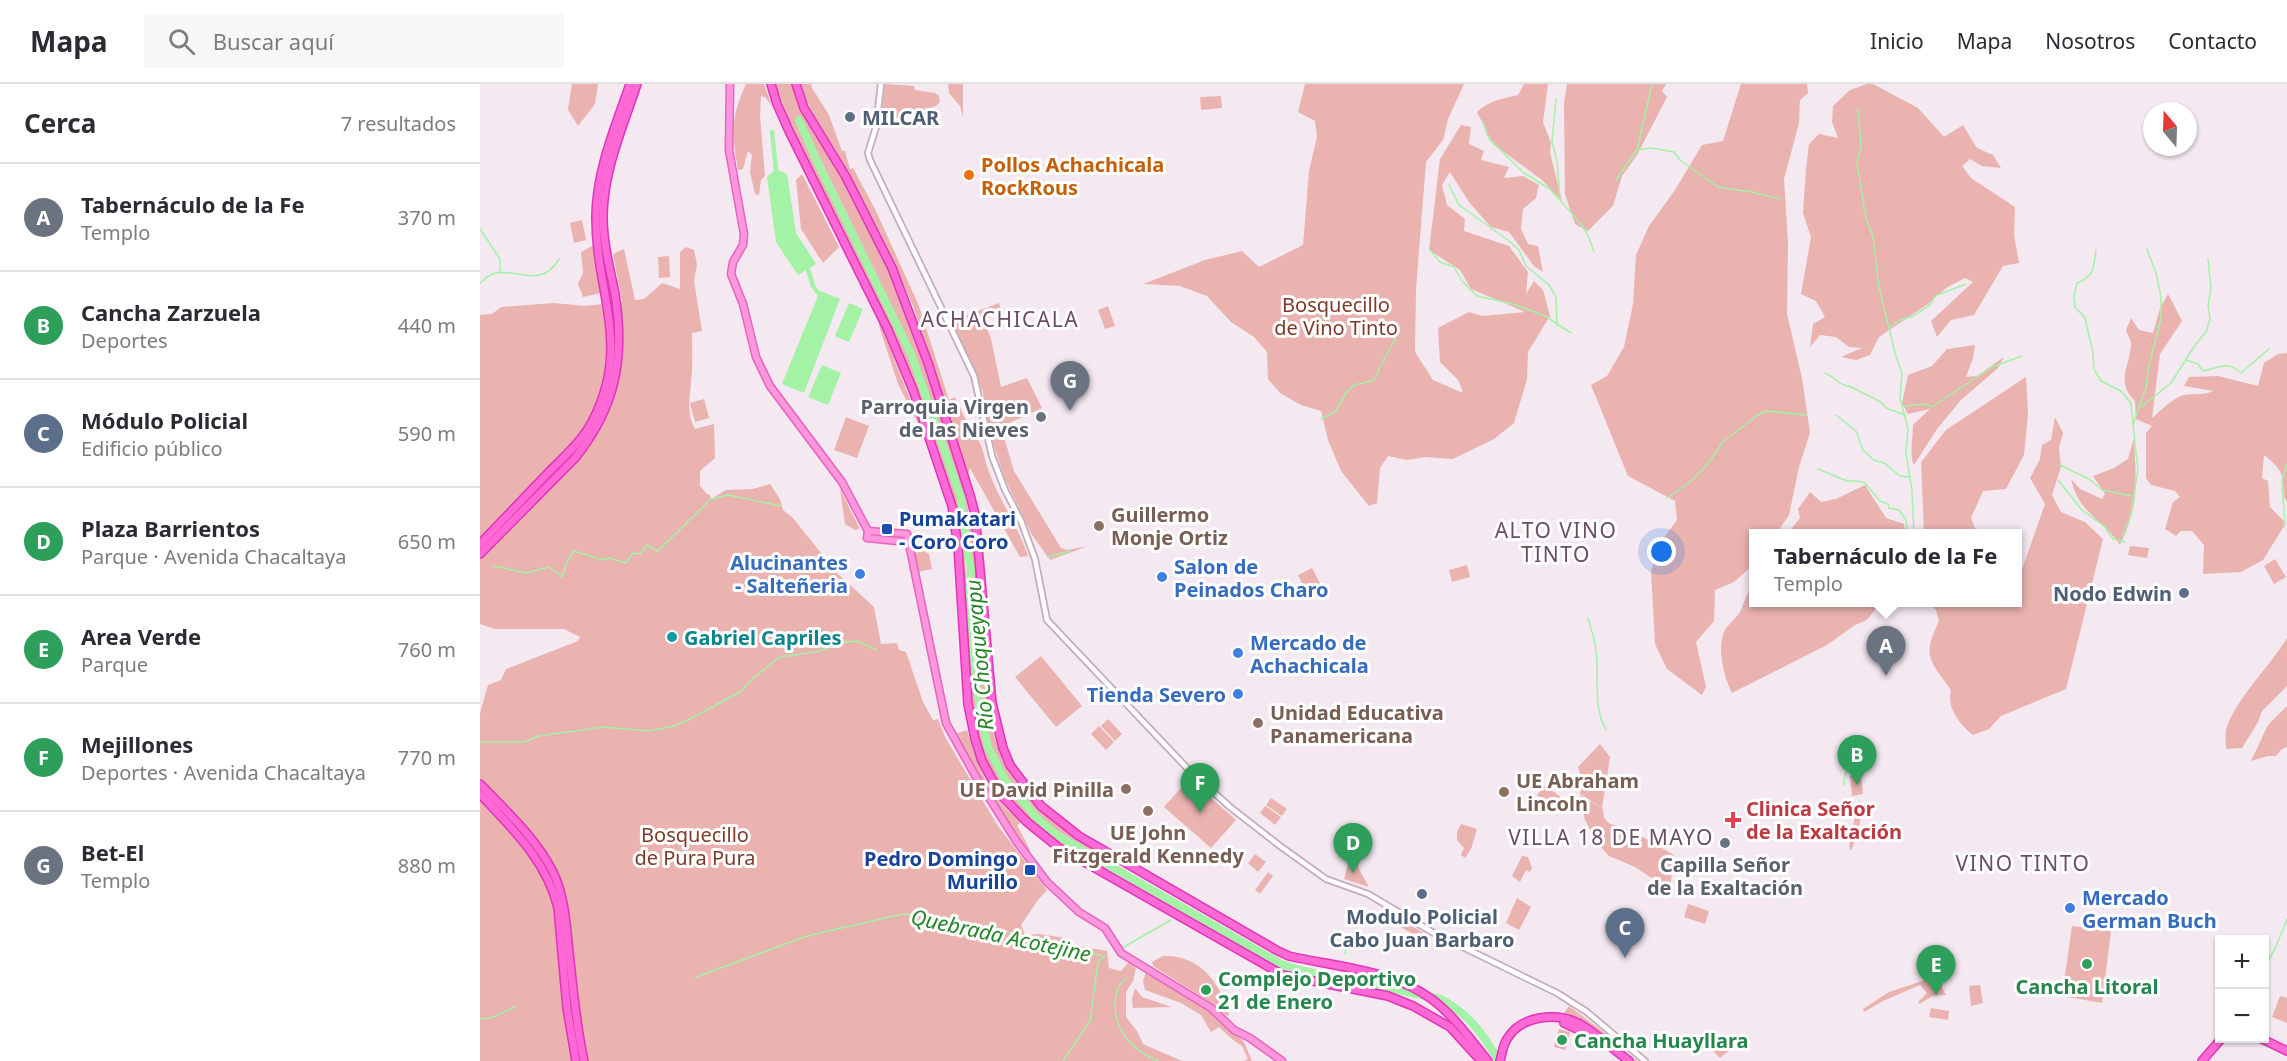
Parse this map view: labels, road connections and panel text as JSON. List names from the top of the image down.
{
  "districts": [
    "ACHACHICALA",
    "ALTO VINO TINTO",
    "VILLA 18 DE MAYO",
    "VINO TINTO"
  ],
  "water": ["Río Choqueyapu", "Quebrada Acotejine"],
  "parks": ["Bosquecillo de Vino Tinto", "Bosquecillo de Pura Pura"],
  "places": {
    "other": [
      "MILCAR",
      "Pollos Achachicala RockRous",
      "Parroquia Virgen de las Nieves",
      "Guillermo Monje Ortiz",
      "Alucinantes - Salteñeria",
      "Salon de Peinados Charo",
      "Nodo Edwin",
      "Gabriel Capriles",
      "Mercado de Achachicala",
      "Tienda Severo",
      "Unidad Educativa Panamericana",
      "UE David Pinilla",
      "UE Abraham Lincoln",
      "UE John Fitzgerald Kennedy",
      "Capilla Señor de la Exaltación",
      "Modulo Policial Cabo Juan Barbaro",
      "Mercado German Buch",
      "Cancha Litoral",
      "Complejo Deportivo 21 de Enero",
      "Cancha Huayllara"
    ],
    "transit": ["Pumakatari - Coro Coro", "Pedro Domingo Murillo"],
    "health": ["Clinica Señor de la Exaltación"]
  },
  "north": "top",
  "page": {
    "header": "Mapa",
    "search": "Buscar aquí",
    "nav": [
      "Inicio",
      "Mapa",
      "Nosotros",
      "Contacto"
    ],
    "heading": ["Cerca", "7 resultados"],
    "list": [
      {
        "mark": "A",
        "name": "Tabernáculo de la Fe",
        "note": "Templo",
        "value": "370 m"
      },
      {
        "mark": "B",
        "name": "Cancha Zarzuela",
        "note": "Deportes",
        "value": "440 m"
      },
      {
        "mark": "C",
        "name": "Módulo Policial",
        "note": "Edificio público",
        "value": "590 m"
      },
      {
        "mark": "D",
        "name": "Plaza Barrientos",
        "note": "Parque · Avenida Chacaltaya",
        "value": "650 m"
      },
      {
        "mark": "E",
        "name": "Area Verde",
        "note": "Parque",
        "value": "760 m"
      },
      {
        "mark": "F",
        "name": "Mejillones",
        "note": "Deportes · Avenida Chacaltaya",
        "value": "770 m"
      },
      {
        "mark": "G",
        "name": "Bet-El",
        "note": "Templo",
        "value": "880 m"
      }
    ],
    "pins": [
      "G",
      "A",
      "B",
      "F",
      "D",
      "C",
      "E"
    ],
    "popup": ["Tabernáculo de la Fe", "Templo"],
    "map_buttons": ["+", "−"]
  }
}
